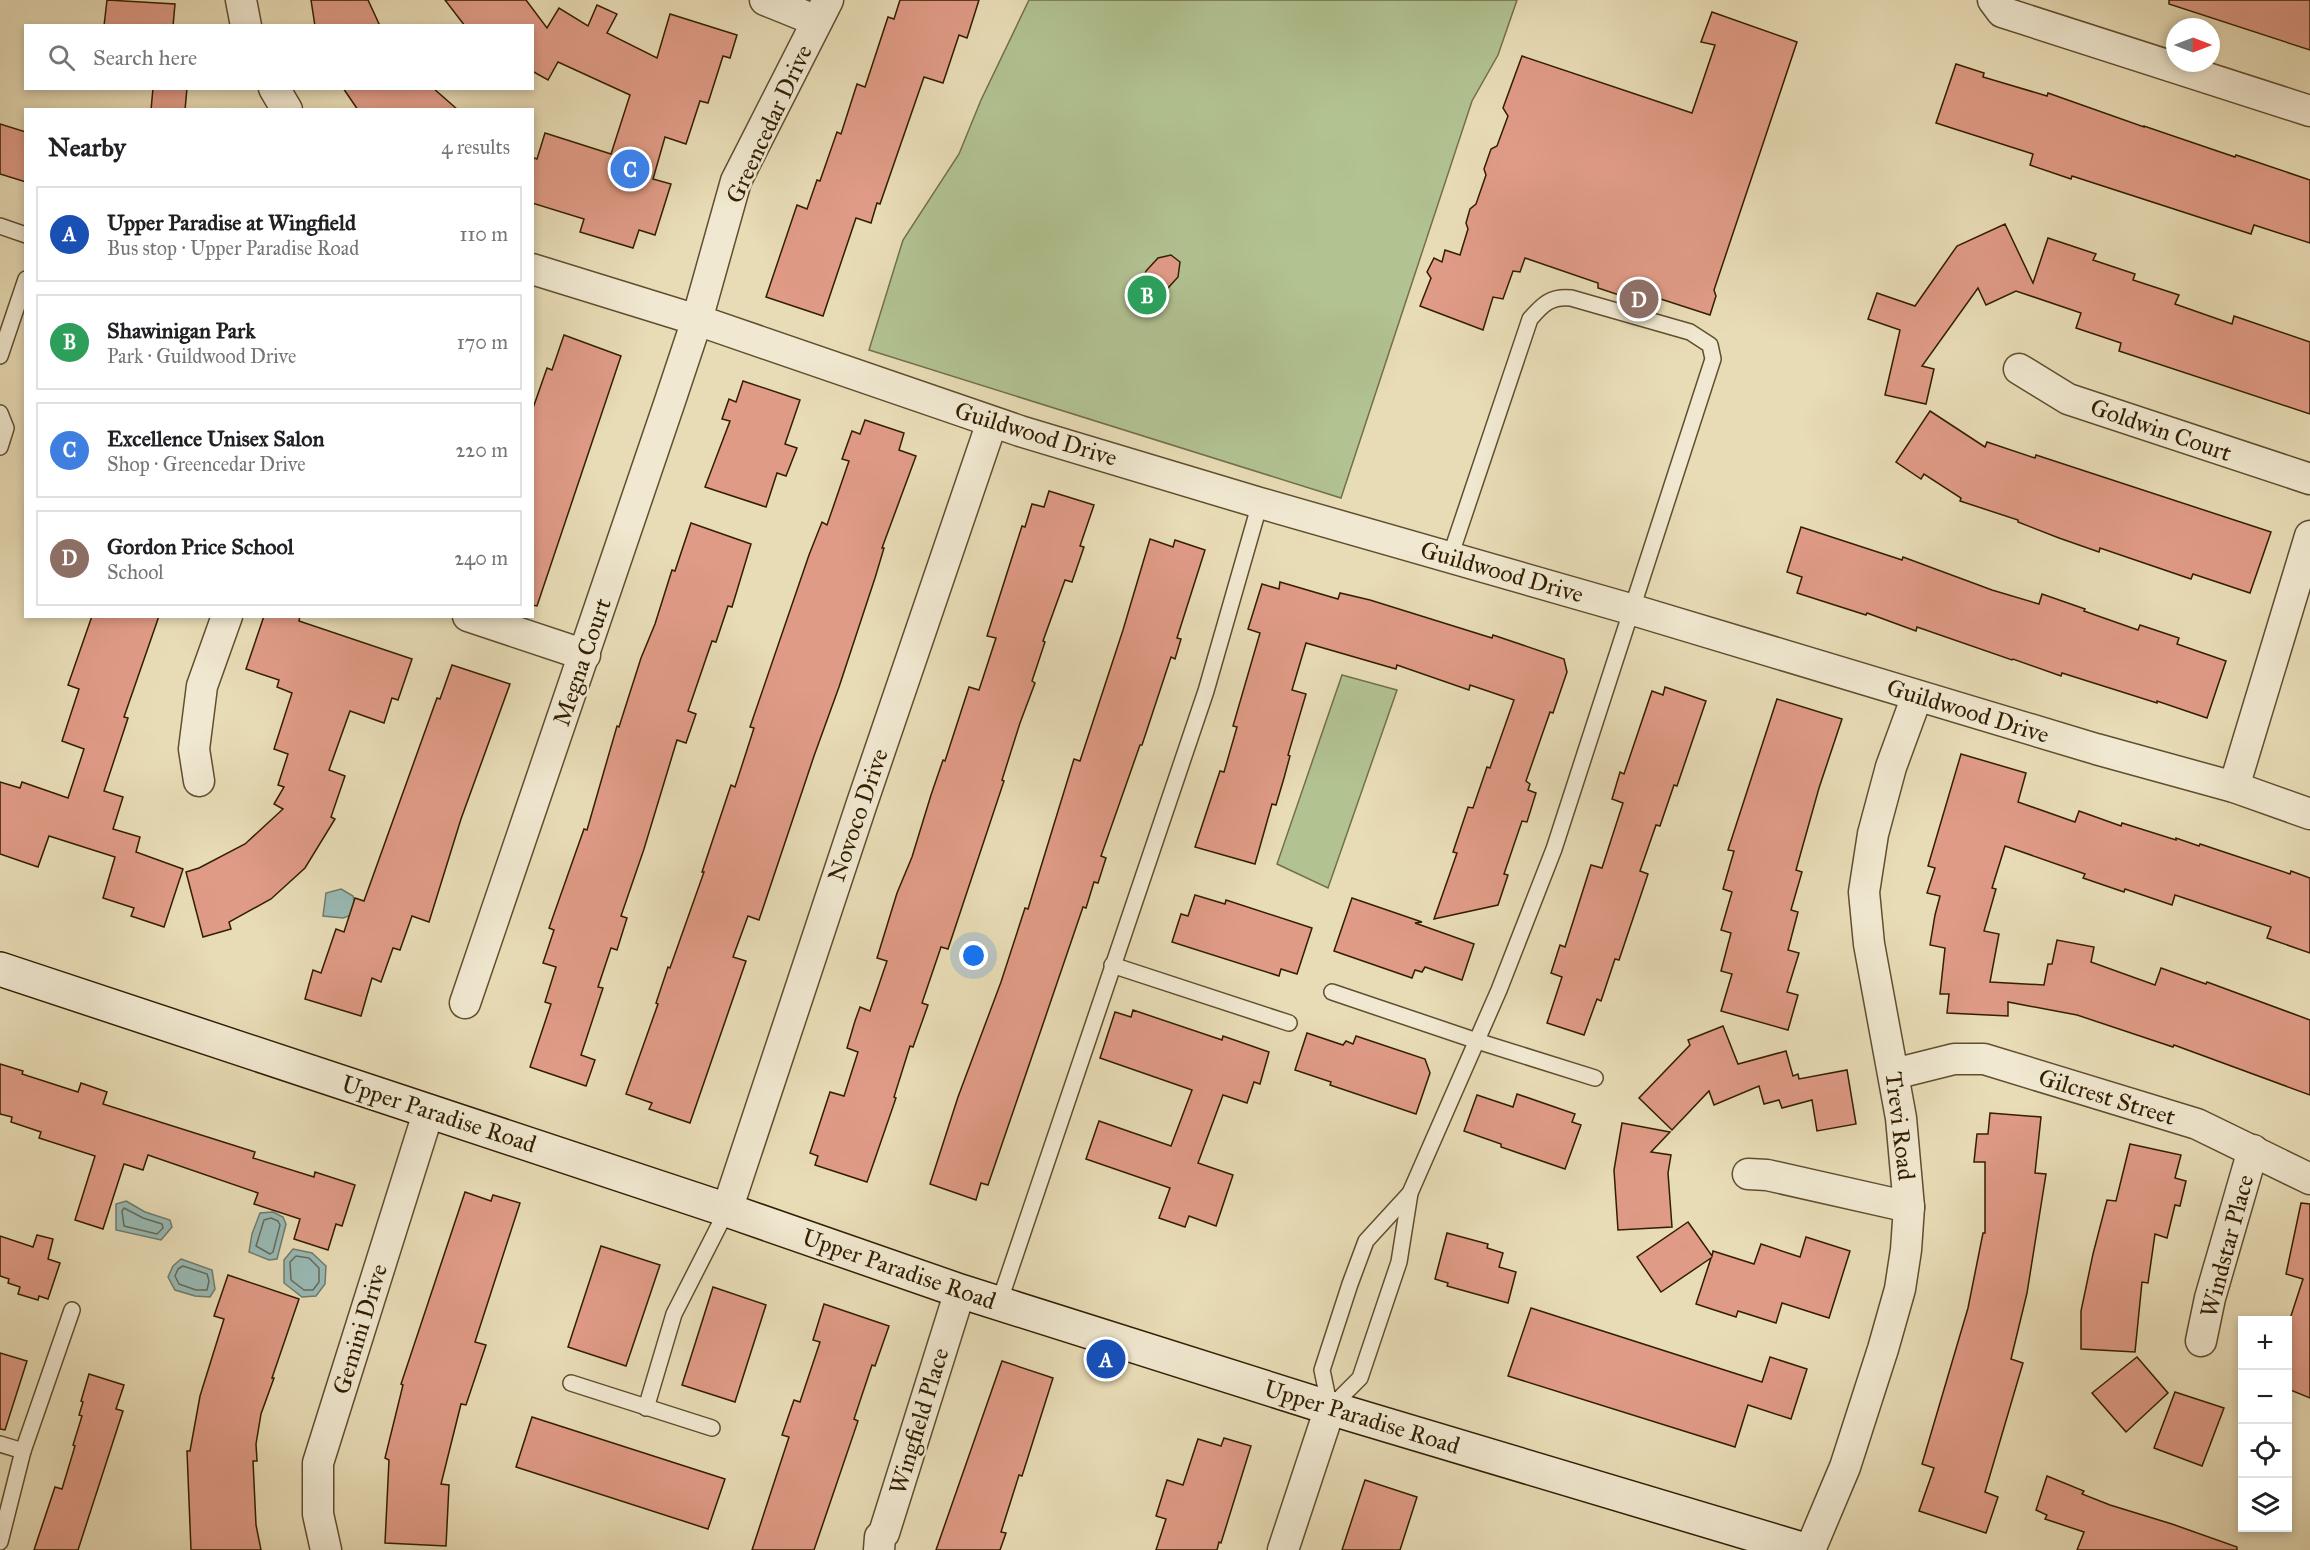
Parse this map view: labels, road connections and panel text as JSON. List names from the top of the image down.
{
  "streets": {
    "main road": ["Upper Paradise Road"],
    "street": [
      "Greencedar Drive",
      "Goldwin Court",
      "Guildwood Drive",
      "Megna Court",
      "Novoco Drive",
      "Gilcrest Street",
      "Trevi Road",
      "Windstar Place",
      "Gemini Drive",
      "Wingfield Place"
    ]
  },
  "crossings": [
    ["Greencedar Drive", "Guildwood Drive"],
    ["Greencedar Drive", "Megna Court"],
    ["Guildwood Drive", "Megna Court"],
    ["Guildwood Drive", "Novoco Drive"],
    ["Guildwood Drive", "Trevi Road"],
    ["Novoco Drive", "Upper Paradise Road"],
    ["Gilcrest Street", "Trevi Road"],
    ["Gilcrest Street", "Windstar Place"],
    ["Upper Paradise Road", "Gemini Drive"],
    ["Upper Paradise Road", "Wingfield Place"]
  ],
  "north": "right",
  "page": {
    "search": "Search here",
    "heading": ["Nearby", "4 results"],
    "pins": [
      "C",
      "B",
      "D",
      "A"
    ],
    "list": [
      {
        "mark": "A",
        "name": "Upper Paradise at Wingfield",
        "note": "Bus stop · Upper Paradise Road",
        "value": "110 m"
      },
      {
        "mark": "B",
        "name": "Shawinigan Park",
        "note": "Park · Guildwood Drive",
        "value": "170 m"
      },
      {
        "mark": "C",
        "name": "Excellence Unisex Salon",
        "note": "Shop · Greencedar Drive",
        "value": "220 m"
      },
      {
        "mark": "D",
        "name": "Gordon Price School",
        "note": "School",
        "value": "240 m"
      }
    ],
    "map_buttons": ["+", "−"]
  }
}
